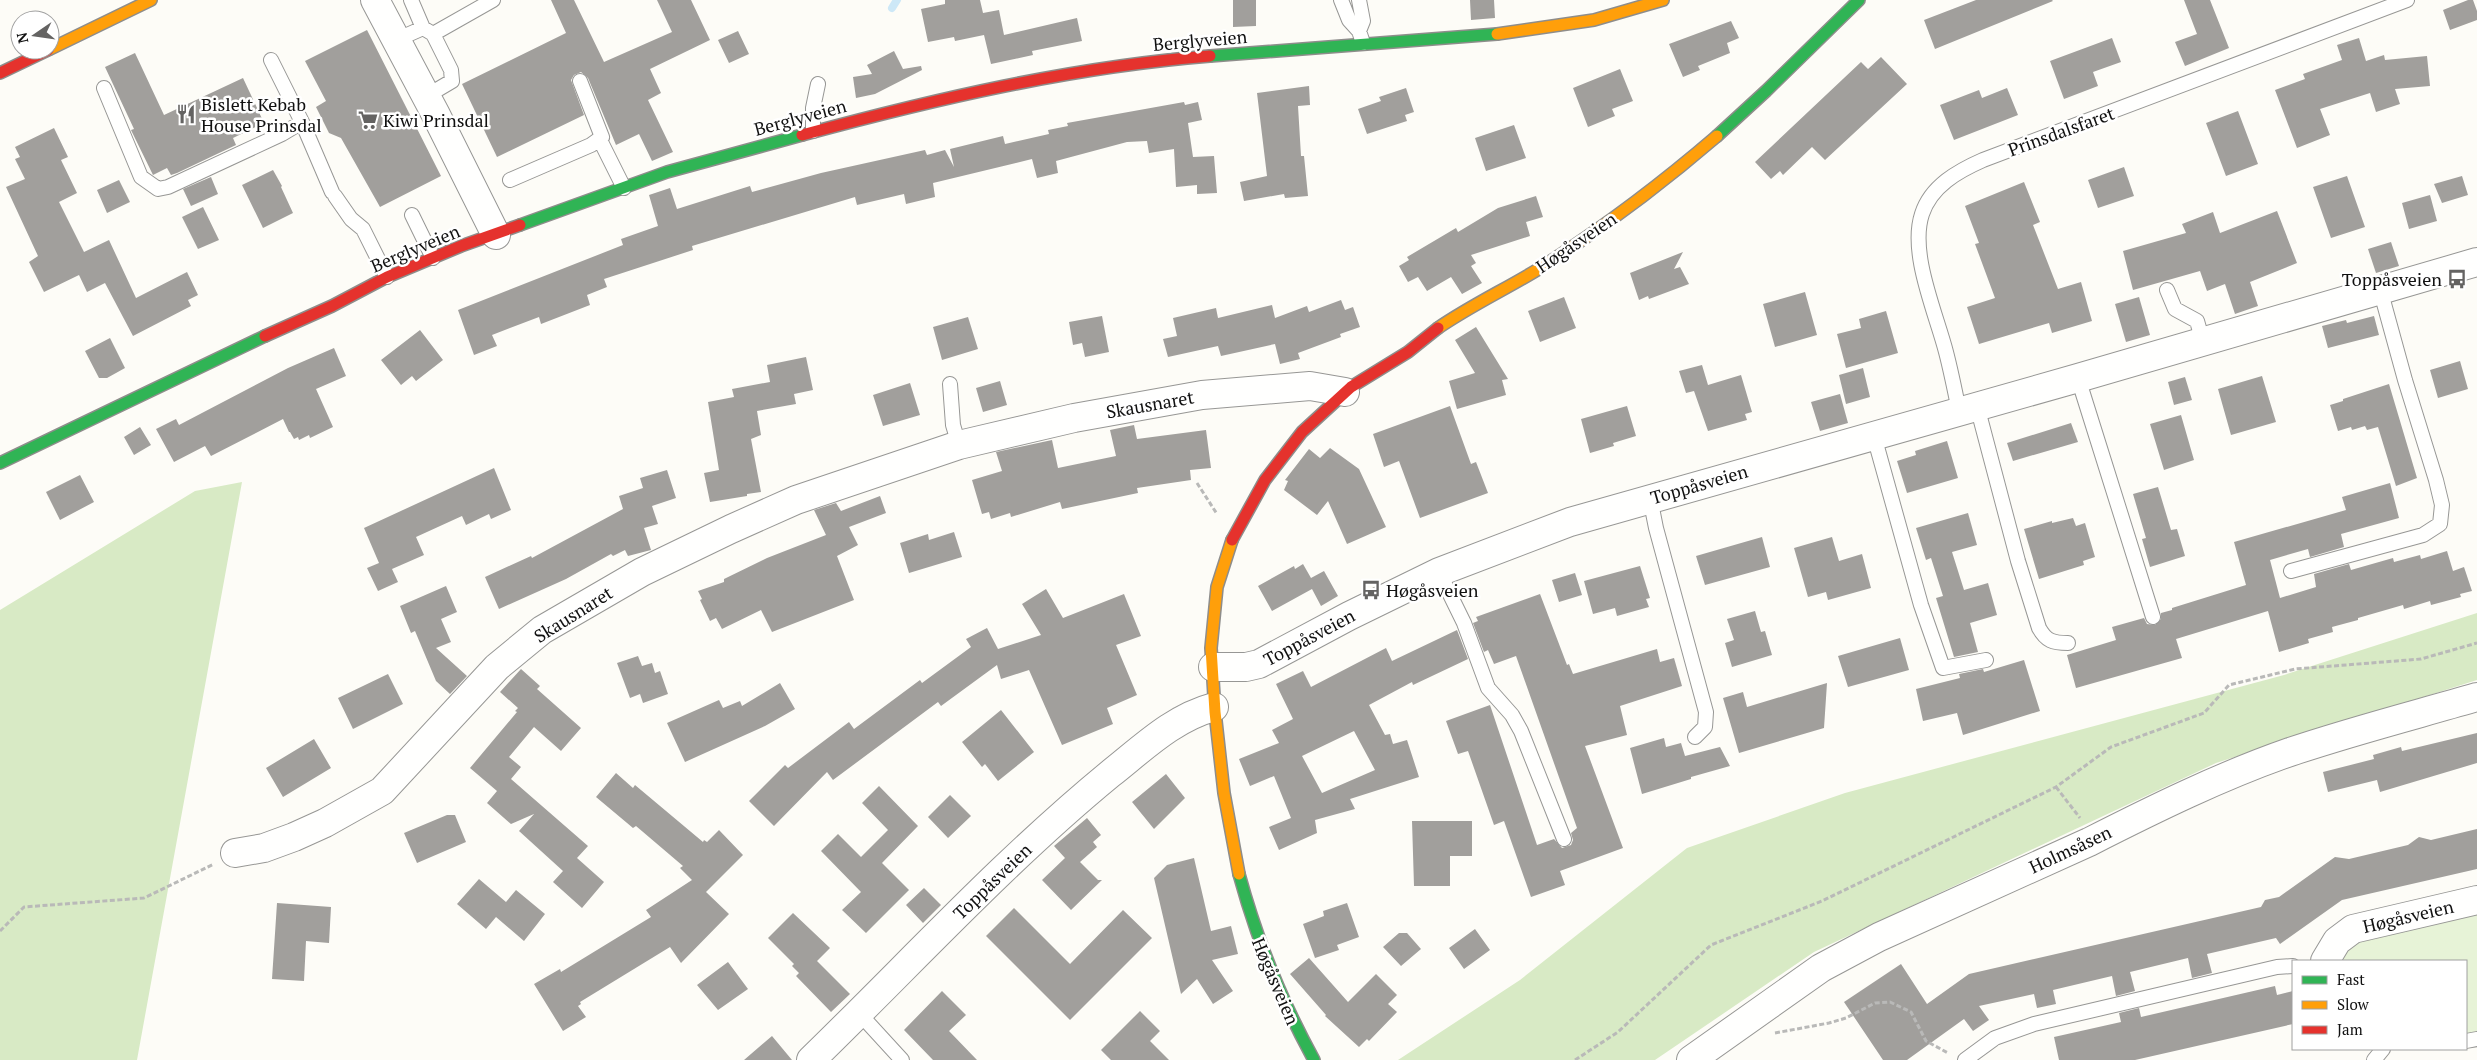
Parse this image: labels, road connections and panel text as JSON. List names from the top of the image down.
{
  "streets": {
    "street": [
      "Berglyveien",
      "Høgåsveien",
      "Skausnaret",
      "Toppåsveien",
      "Holmsåsen"
    ],
    "lane": ["Prinsdalsfaret"]
  },
  "crossings": [
    ["Prinsdalsfaret", "Toppåsveien"],
    ["Høgåsveien", "Skausnaret"],
    ["Høgåsveien", "Toppåsveien"]
  ],
  "places": {
    "restaurant": ["Bislett Kebab House Prinsdal"],
    "supermarket": ["Kiwi Prinsdal"],
    "bus stop": ["Toppåsveien", "Høgåsveien"]
  },
  "legend": ["Fast", "Slow", "Jam"],
  "north": "left"
}
